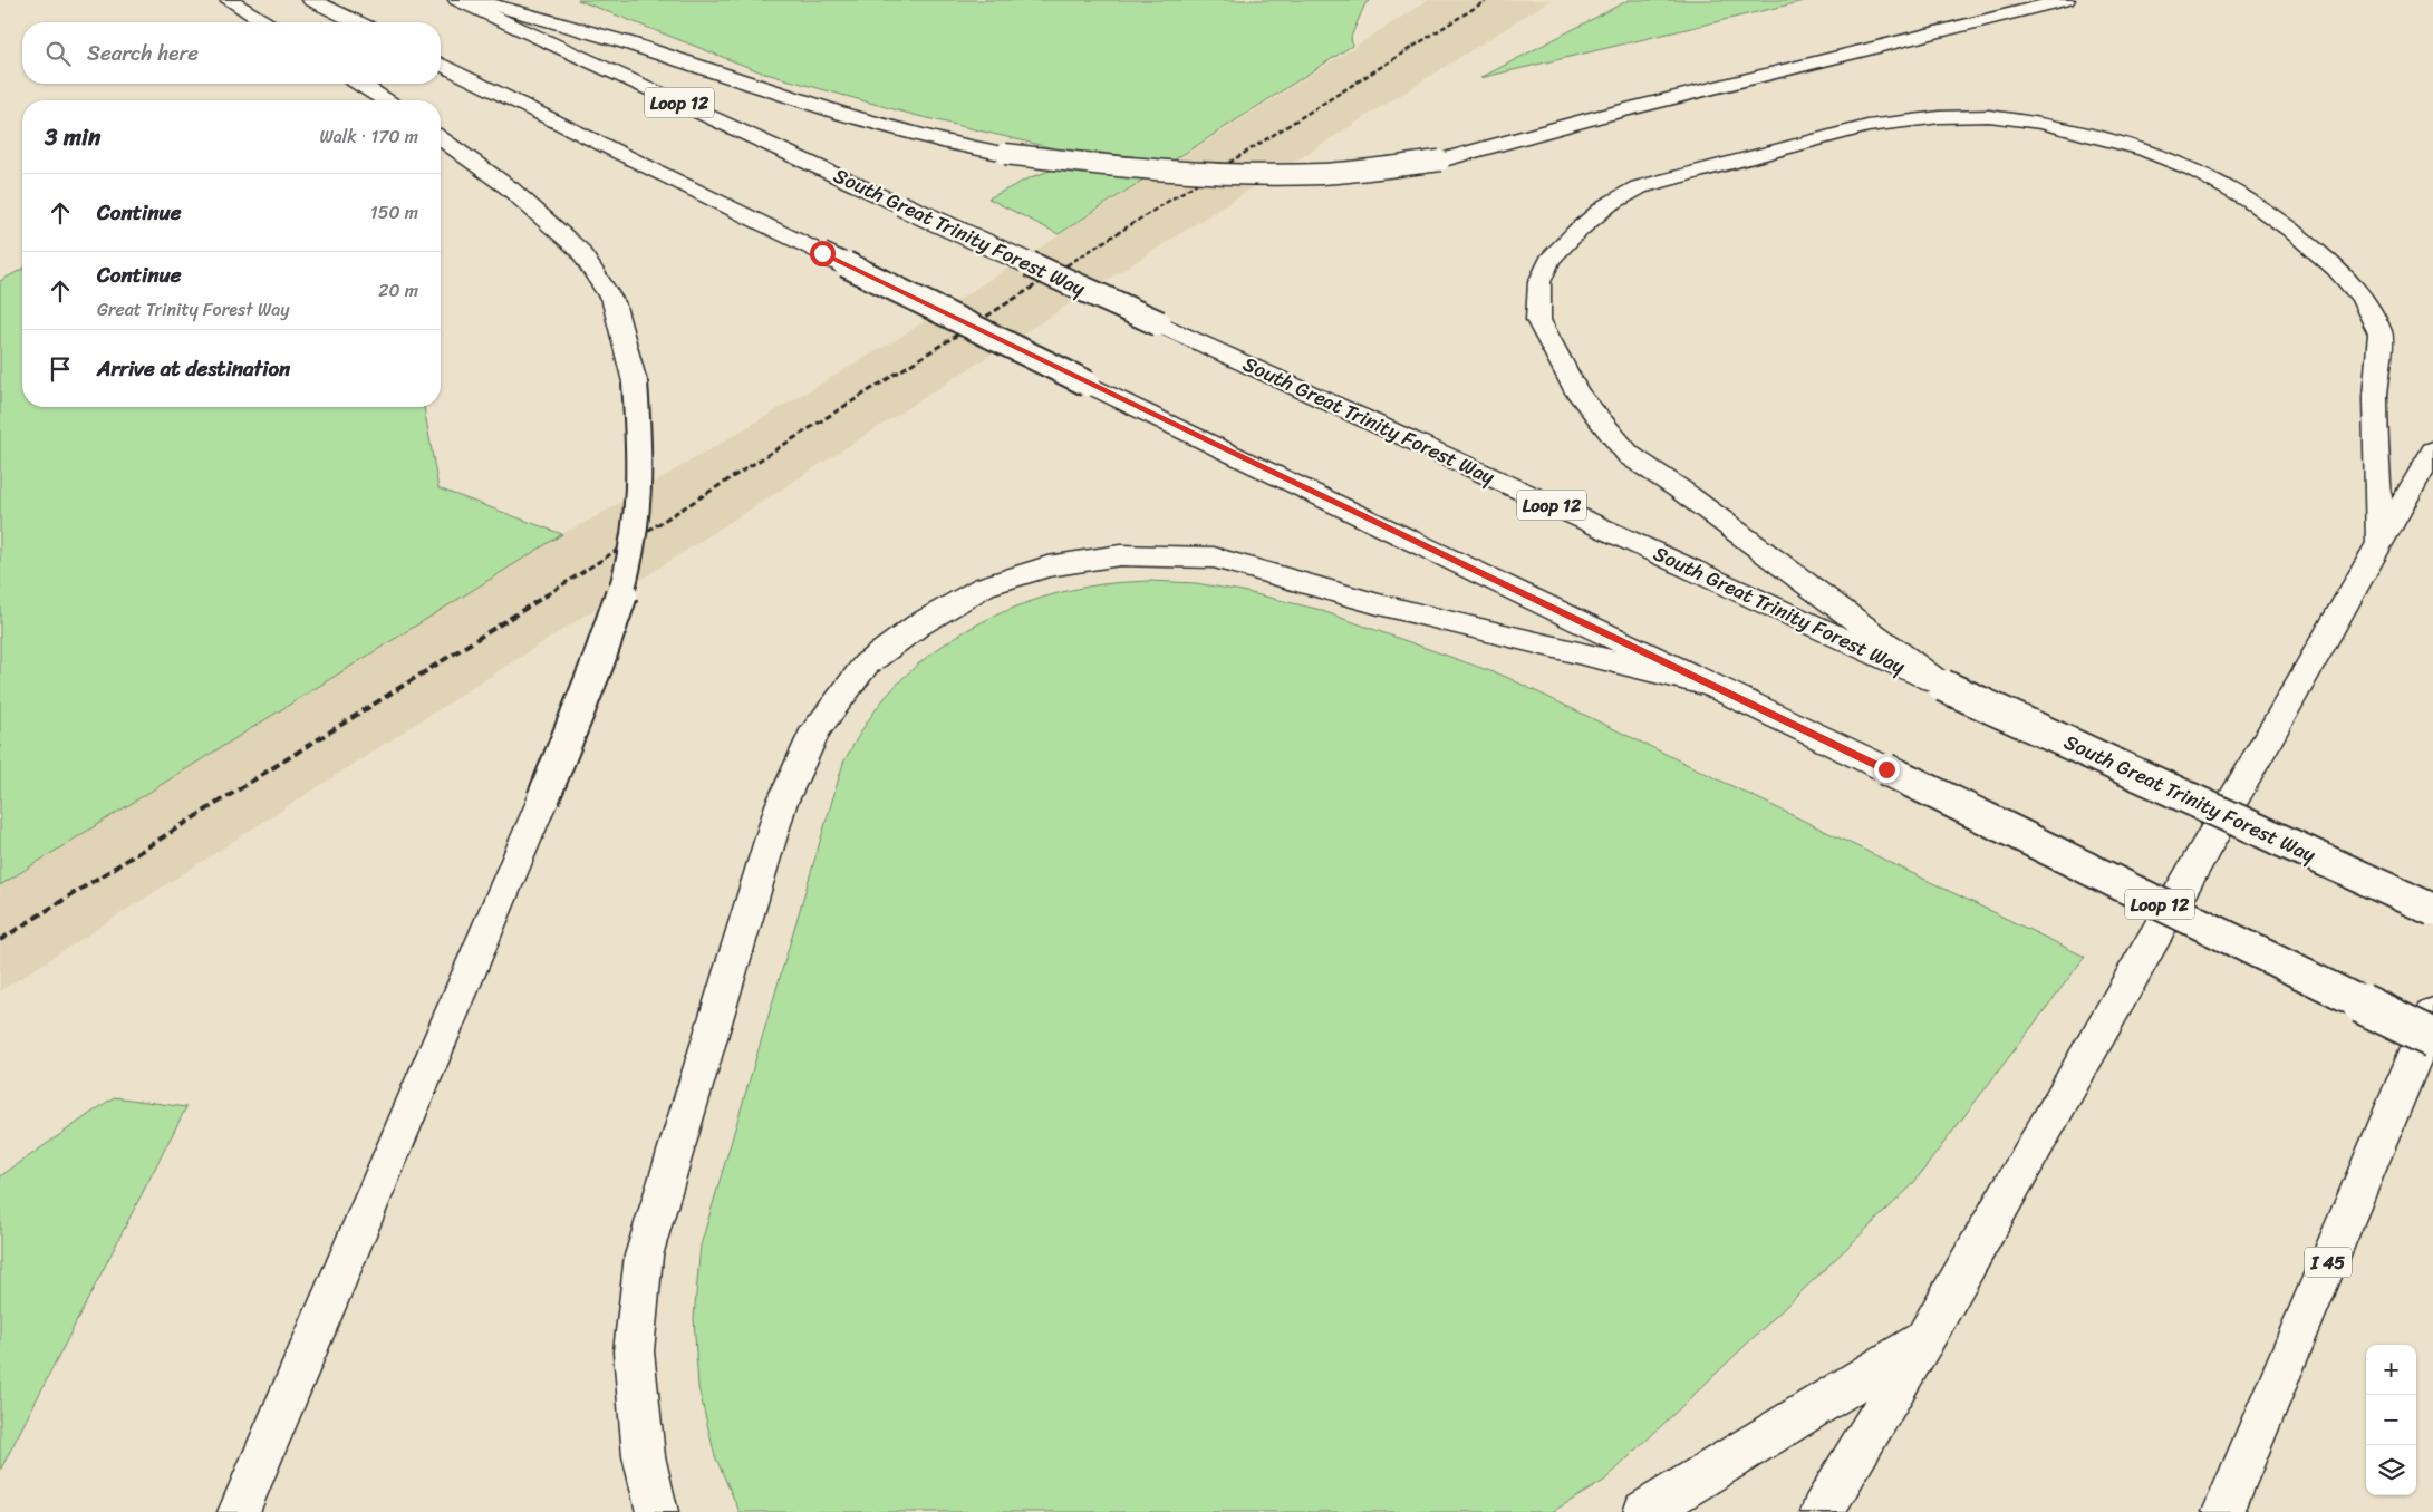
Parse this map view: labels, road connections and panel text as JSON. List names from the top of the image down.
{
  "streets": {
    "main road": ["Loop 12", "South Great Trinity Forest Way", "I 45"]
  },
  "page": {
    "search": "Search here",
    "heading": ["3 min", "Walk · 170 m"],
    "list": [
      ["Continue", "150 m"],
      ["Continue", "Great Trinity Forest Way", "20 m"],
      "Arrive at destination"
    ],
    "map_buttons": ["+", "−"]
  }
}
